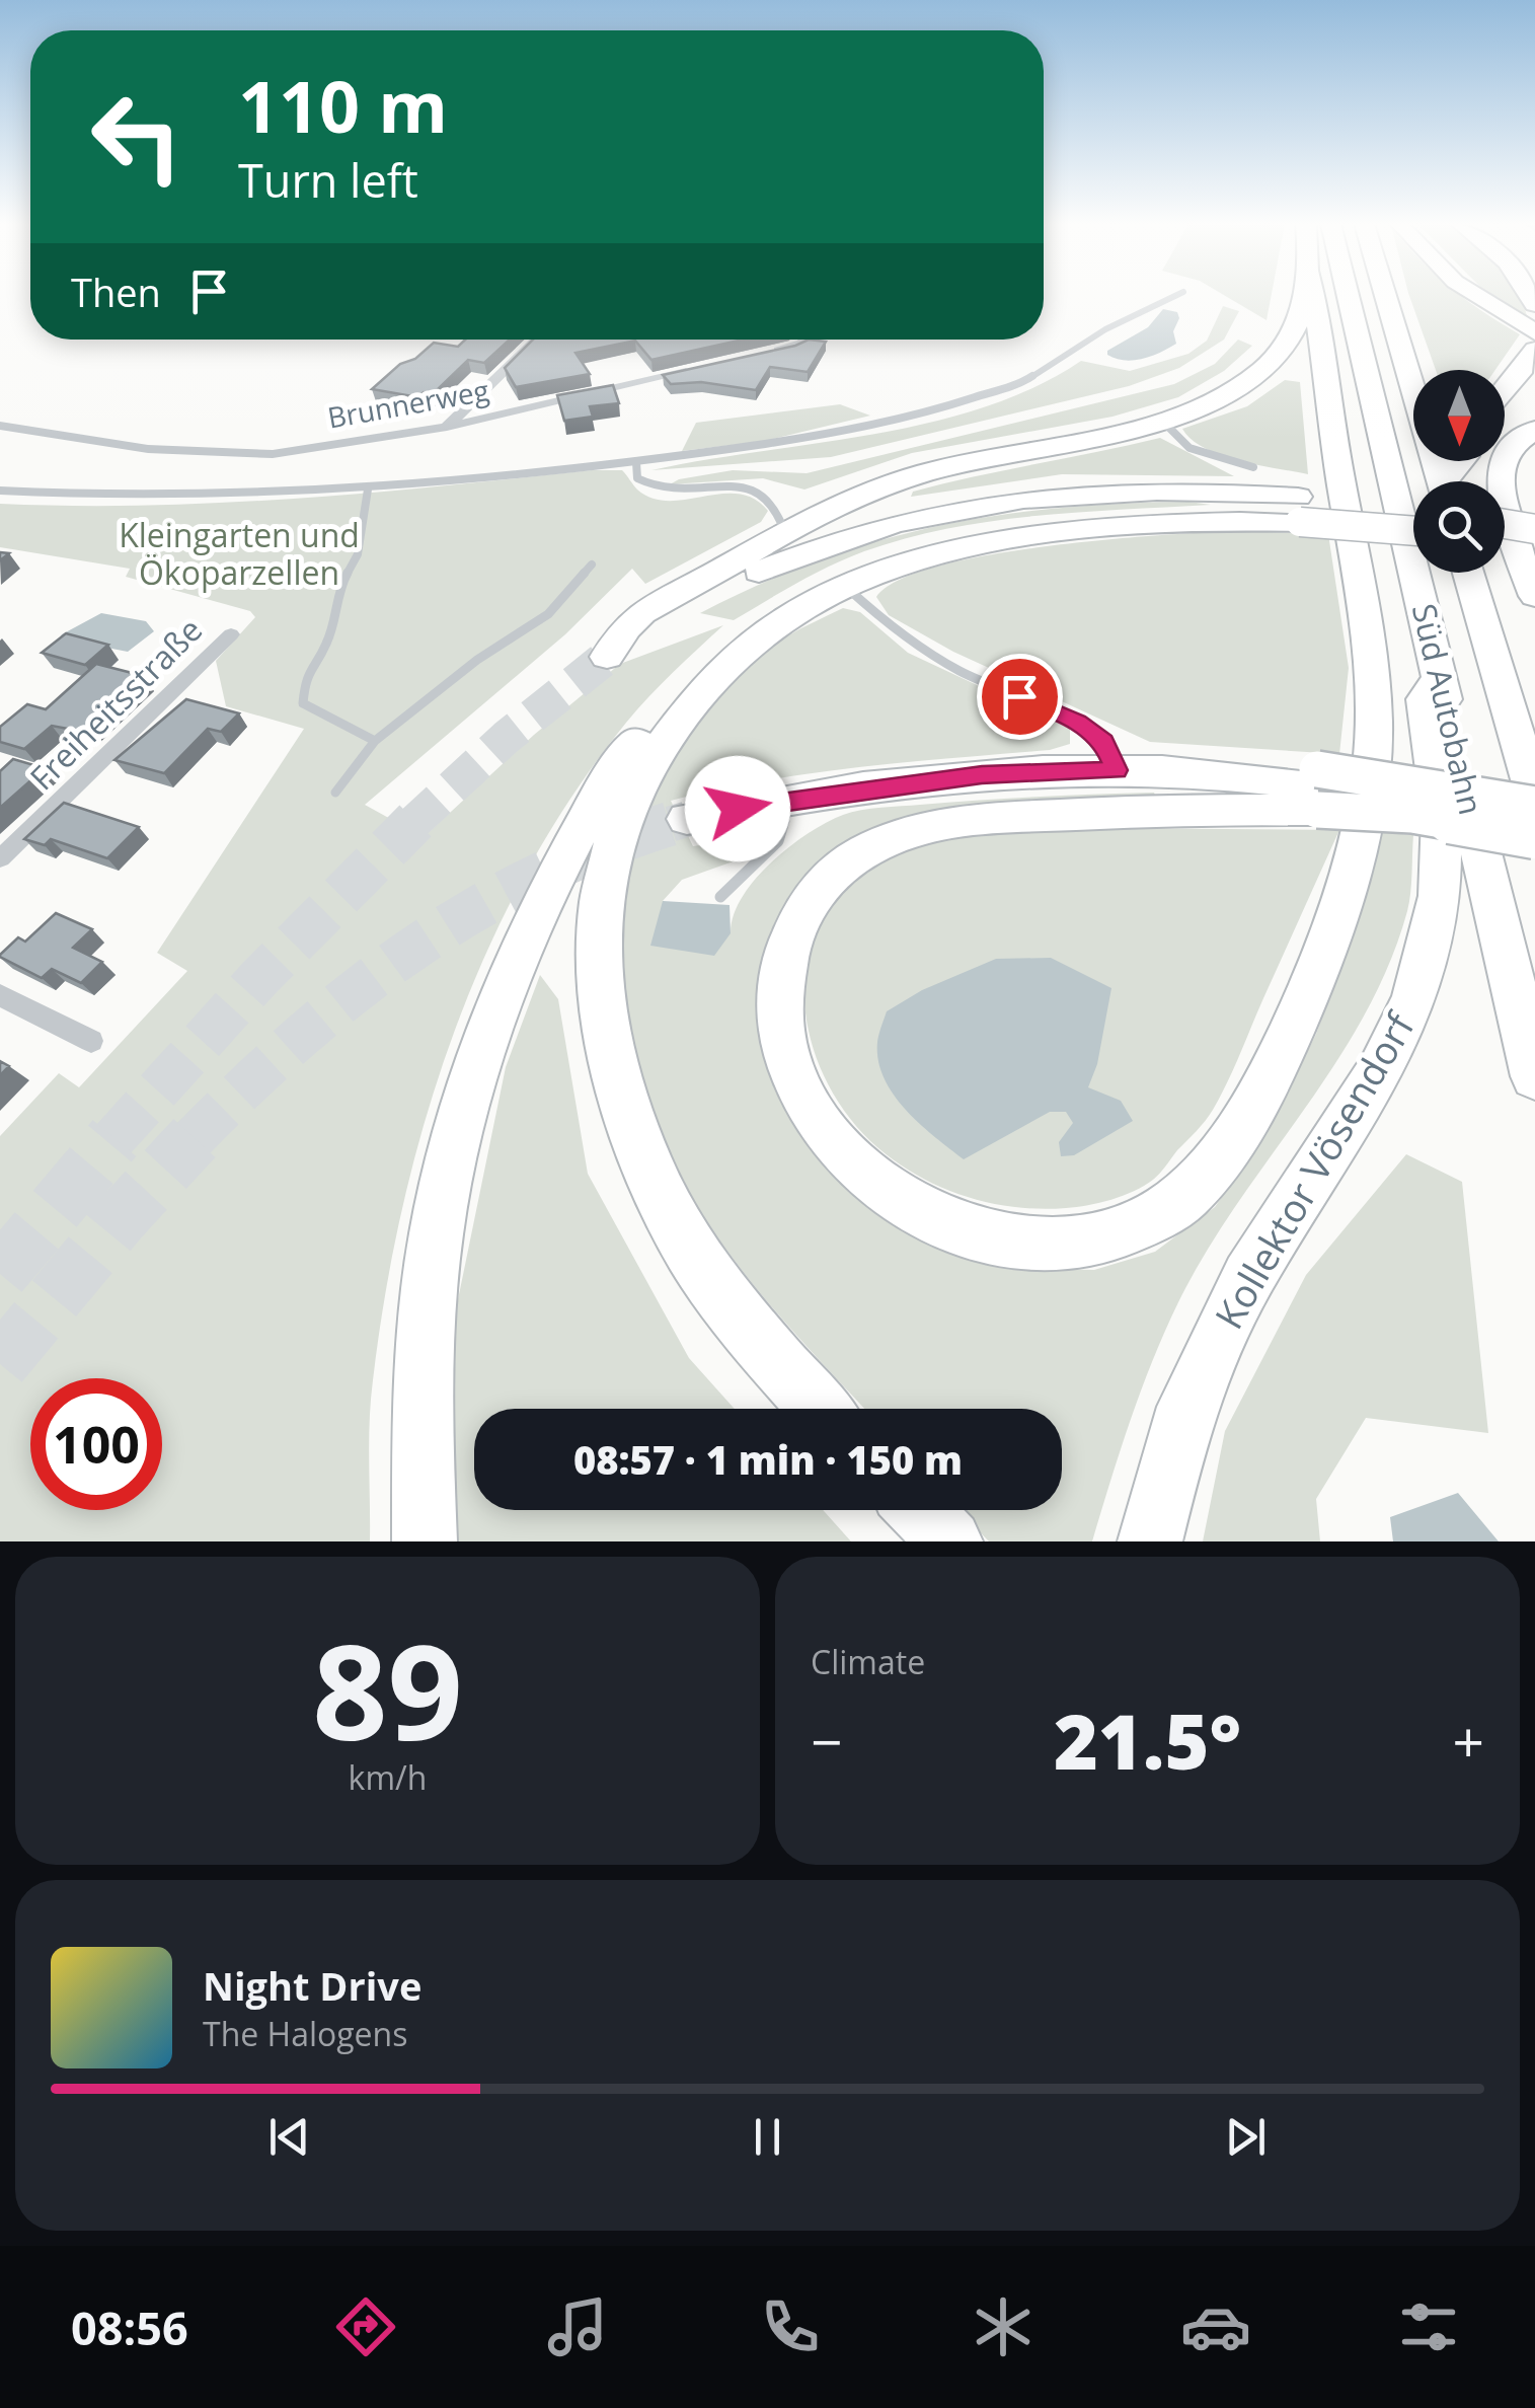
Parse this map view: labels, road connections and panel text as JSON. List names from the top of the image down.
{
  "streets": {
    "highway": ["Süd Autobahn", "Kollektor Vösendorf"],
    "street": ["Brunnerweg", "Freiheitsstraße"]
  },
  "crossings": [
    ["Süd Autobahn", "Kollektor Vösendorf"]
  ],
  "parks": ["Kleingarten und Ökoparzellen"],
  "north": "bottom",
  "page": {
    "turn": ["110 m", "Turn left"],
    "then": "Then",
    "limit": "100",
    "trip": "08:57 · 1 min · 150 m",
    "tile": [
      ["89", "km/h"],
      "Climate"
    ],
    "heat": ["−", "21.5°", "+"],
    "song": ["Night Drive", "The Halogens"],
    "tabs": "08:56"
  }
}
